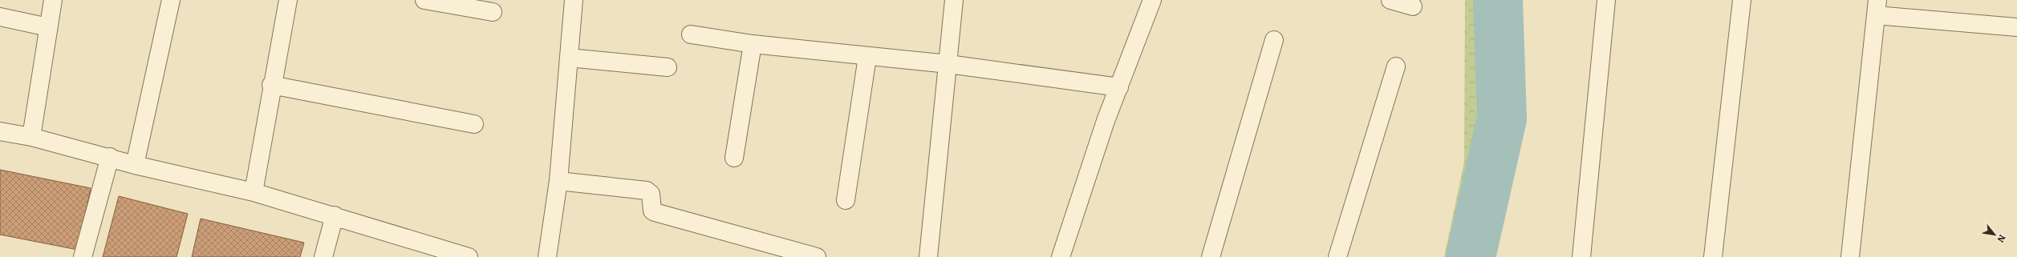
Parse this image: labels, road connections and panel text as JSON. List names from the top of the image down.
{
  "north": "bottom right"
}
